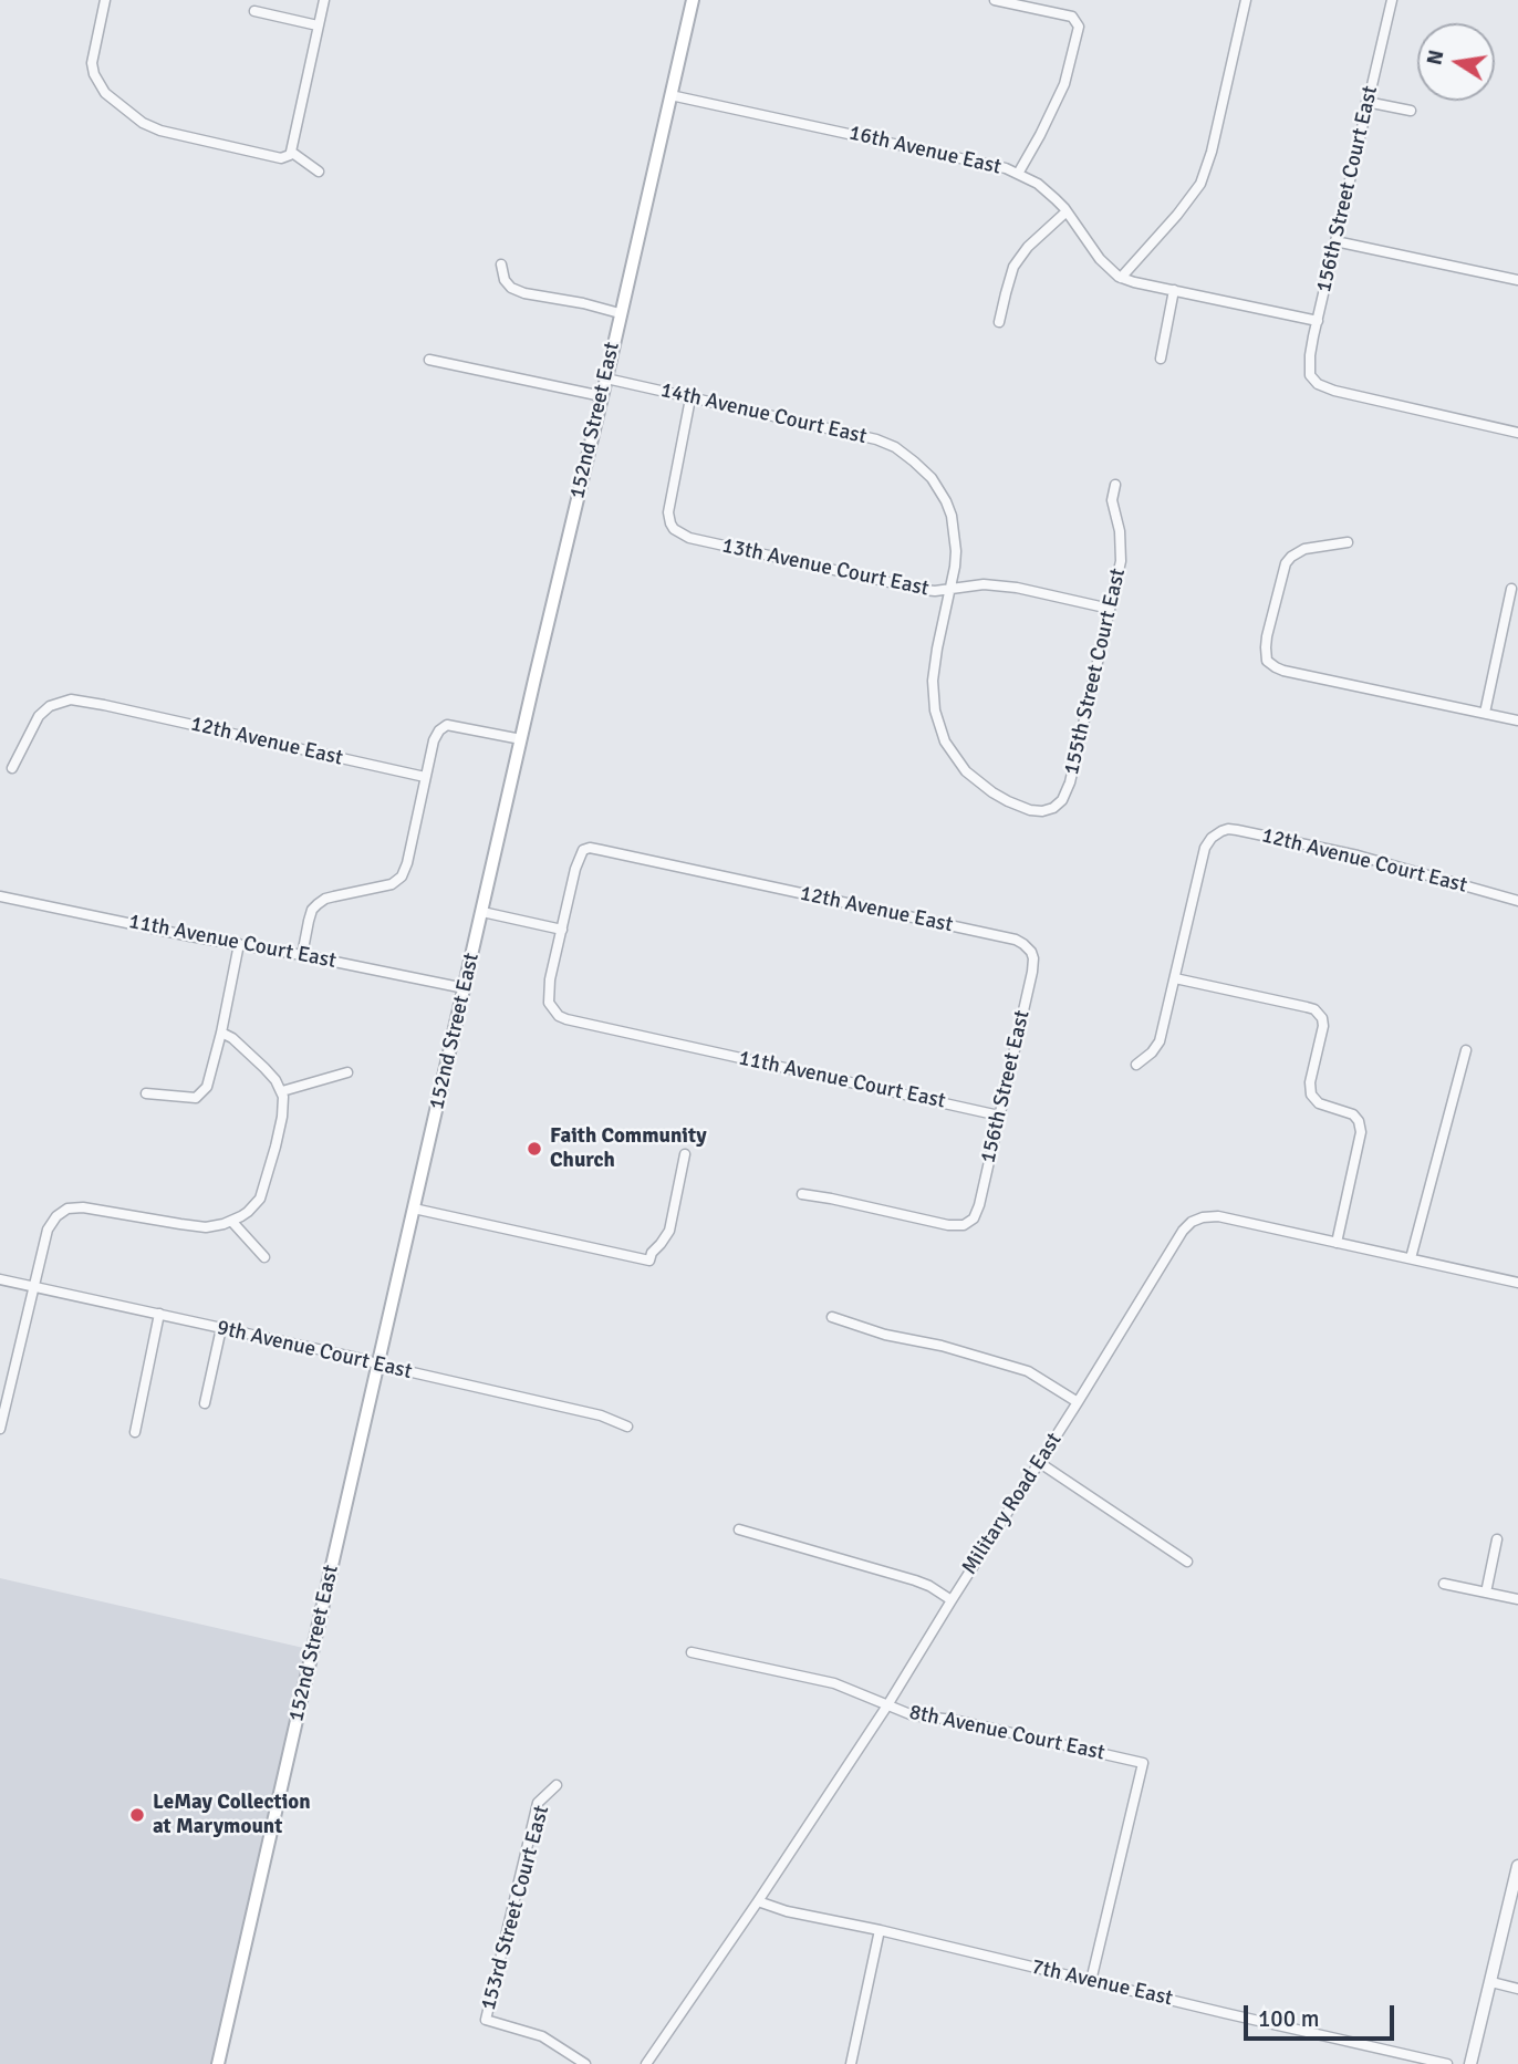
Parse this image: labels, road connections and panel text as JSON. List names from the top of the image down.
{
  "streets": {
    "main road": ["152nd Street East"],
    "street": [
      "16th Avenue East",
      "156th Street Court East",
      "14th Avenue Court East",
      "13th Avenue Court East",
      "155th Street Court East",
      "12th Avenue East",
      "12th Avenue Court East",
      "11th Avenue Court East",
      "156th Street East",
      "9th Avenue Court East",
      "Military Road East",
      "8th Avenue Court East",
      "153rd Street Court East",
      "7th Avenue East"
    ]
  },
  "crossings": [
    ["16th Avenue East", "152nd Street East"],
    ["14th Avenue Court East", "152nd Street East"],
    ["14th Avenue Court East", "13th Avenue Court East"],
    ["14th Avenue Court East", "155th Street Court East"],
    ["152nd Street East", "11th Avenue Court East"],
    ["152nd Street East", "9th Avenue Court East"],
    ["13th Avenue Court East", "155th Street Court East"],
    ["12th Avenue East", "11th Avenue Court East"],
    ["12th Avenue East", "156th Street East"],
    ["11th Avenue Court East", "156th Street East"],
    ["Military Road East", "8th Avenue Court East"],
    ["Military Road East", "7th Avenue East"],
    ["8th Avenue Court East", "7th Avenue East"]
  ],
  "places": ["Faith Community Church", "LeMay Collection at Marymount"],
  "scale_bar": "100 m",
  "north": "left"
}
